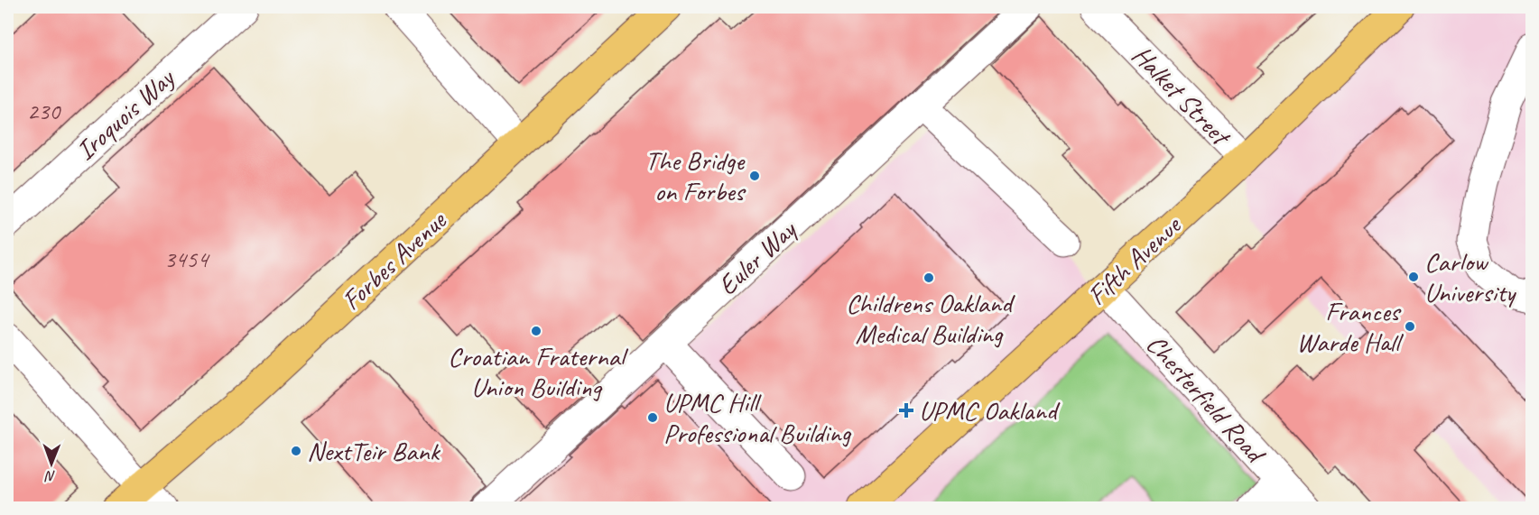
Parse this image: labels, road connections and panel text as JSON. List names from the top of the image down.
{
  "streets": {
    "highway": ["Forbes Avenue", "Fifth Avenue"],
    "street": [
      "Halket Street",
      "Iroquois Way",
      "Euler Way",
      "Chesterfield Road"
    ]
  },
  "crossings": [
    ["Halket Street", "Fifth Avenue"],
    ["Fifth Avenue", "Chesterfield Road"]
  ],
  "places": {
    "other": [
      "The Bridge on Forbes",
      "Carlow University",
      "Childrens Oakland Medical Building",
      "Frances Warde Hall",
      "Croatian Fraternal Union Building",
      "UPMC Hill Professional Building",
      "NextTeir Bank"
    ],
    "health": ["UPMC Oakland"]
  },
  "house_numbers": ["230", "3454"],
  "north": "bottom"
}
